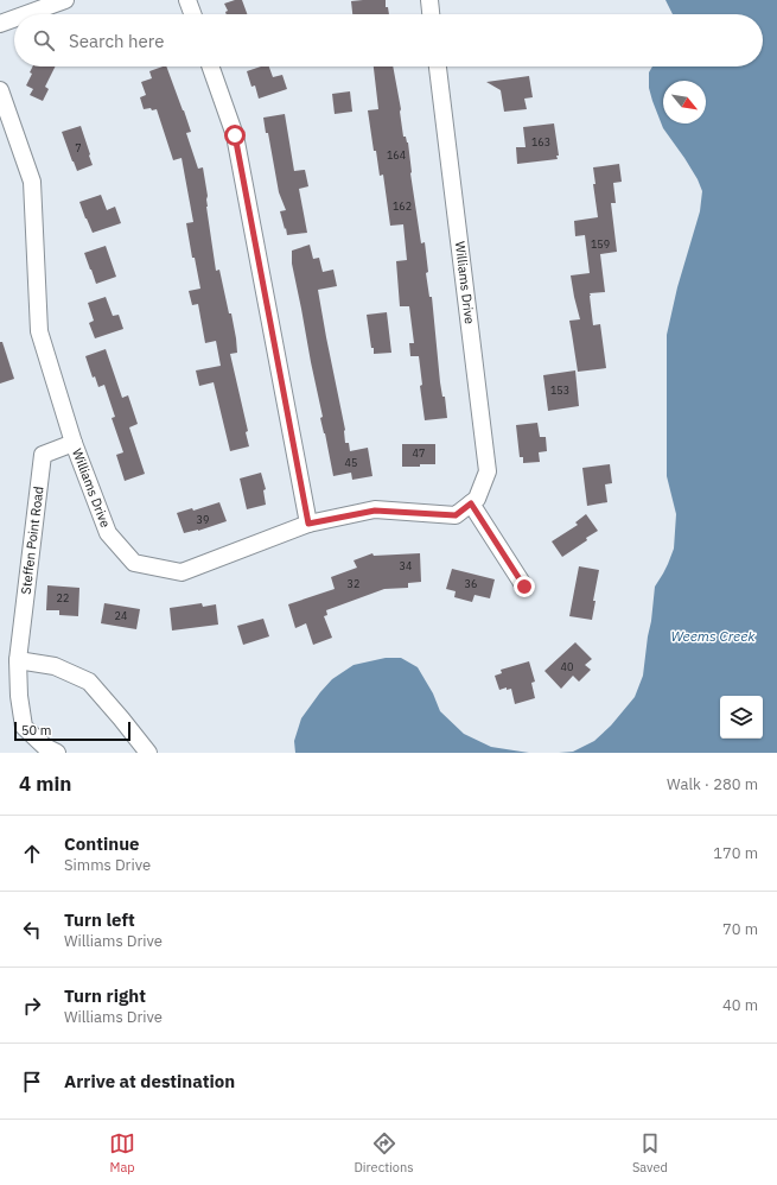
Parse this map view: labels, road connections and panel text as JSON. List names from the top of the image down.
{
  "streets": {
    "street": ["Williams Drive", "Steffen Point Road"]
  },
  "crossings": [
    ["Williams Drive", "Steffen Point Road"]
  ],
  "water": ["Weems Creek"],
  "house_numbers": [
    "163",
    "7",
    "164",
    "162",
    "159",
    "153",
    "47",
    "45",
    "39",
    "34",
    "32",
    "36",
    "22",
    "24",
    "40"
  ],
  "scale_bar": "50 m",
  "north": "bottom right",
  "page": {
    "search": "Search here",
    "scale": "50 m",
    "heading": ["4 min", "Walk · 280 m"],
    "list": [
      ["Continue", "Simms Drive", "170 m"],
      ["Turn left", "Williams Drive", "70 m"],
      ["Turn right", "Williams Drive", "40 m"],
      "Arrive at destination"
    ],
    "nav": ["Map", "Directions", "Saved"]
  }
}
